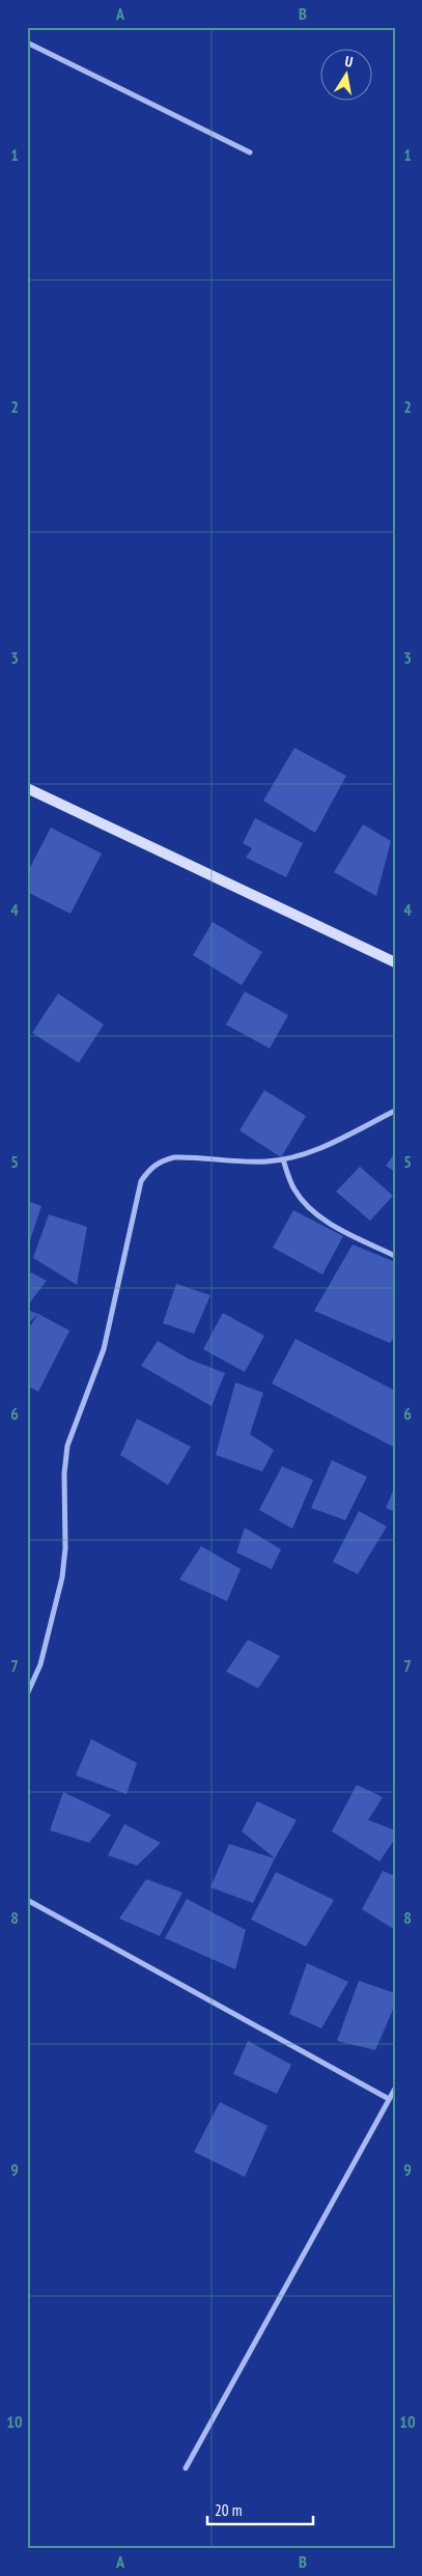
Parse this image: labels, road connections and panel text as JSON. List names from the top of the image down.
{
  "scale_bar": "20 m",
  "north": "top",
  "grid": {
    "columns": ["A", "B"],
    "rows": [
      "1",
      "2",
      "3",
      "4",
      "5",
      "6",
      "7",
      "8",
      "9",
      "10"
    ]
  }
}
